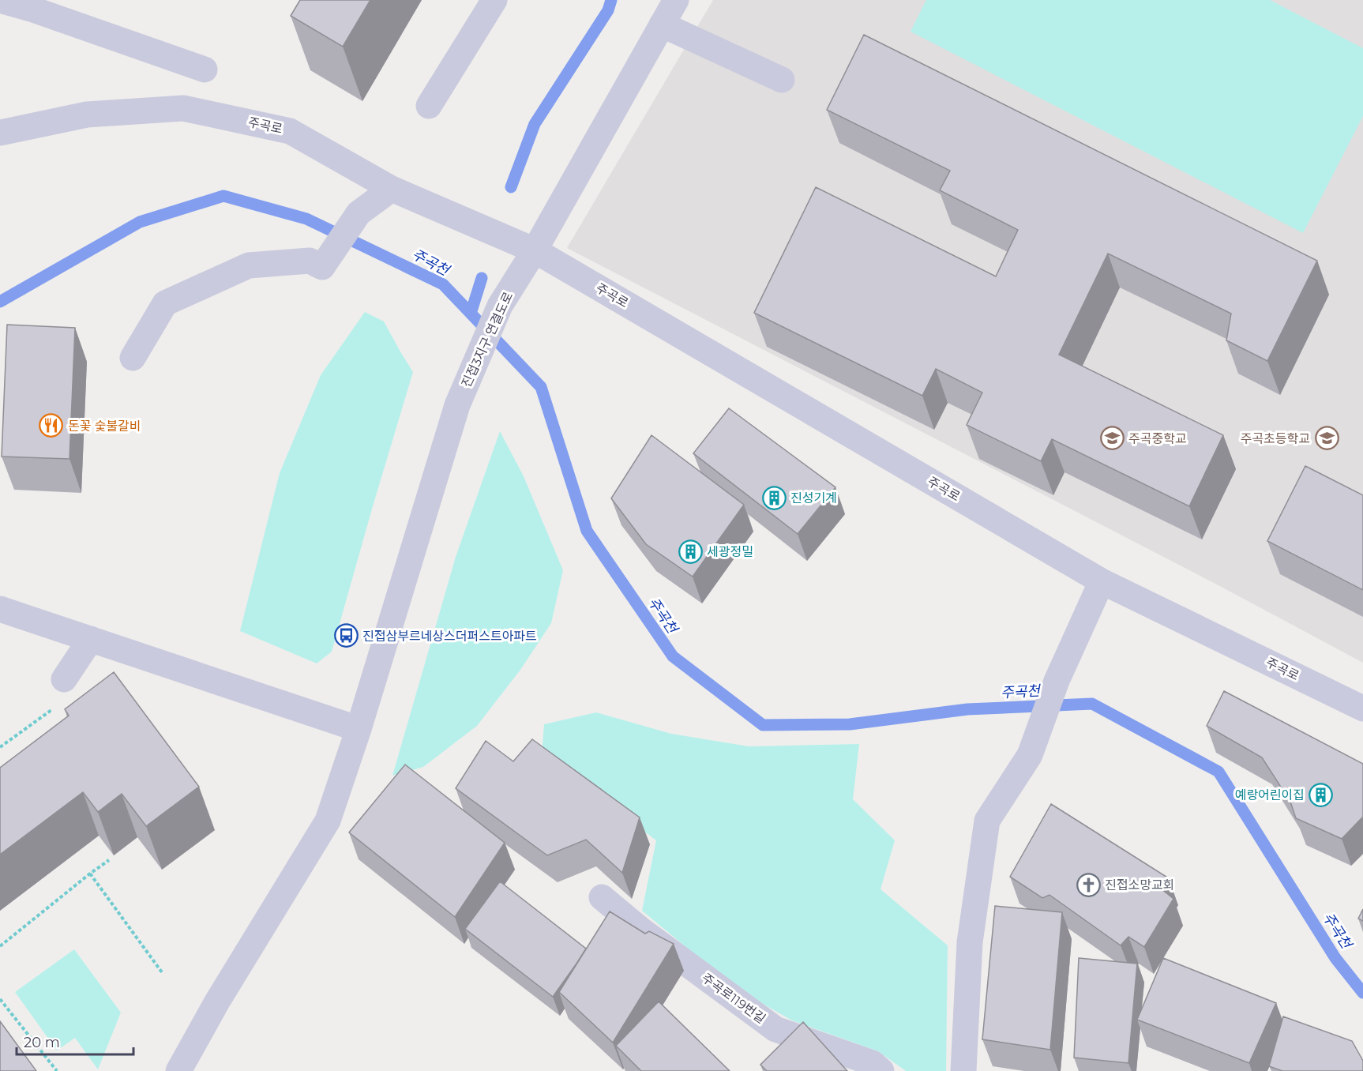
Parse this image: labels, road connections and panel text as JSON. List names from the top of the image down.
{
  "streets": {
    "street": ["주곡로", "진접3지구 연결도로", "주곡로119번길"]
  },
  "crossings": [
    ["주곡로", "진접3지구 연결도로"]
  ],
  "water": ["주곡천"],
  "places": {
    "restaurant": ["돈꽃 숯불갈비"],
    "school or university": ["주곡중학교", "주곡초등학교"],
    "building": ["진성기계", "세광정밀", "예랑어린이집"],
    "bus stop": ["진접삼부르네상스더퍼스트아파트"],
    "church": ["진접소망교회"]
  },
  "scale_bar": "20 m"
}
